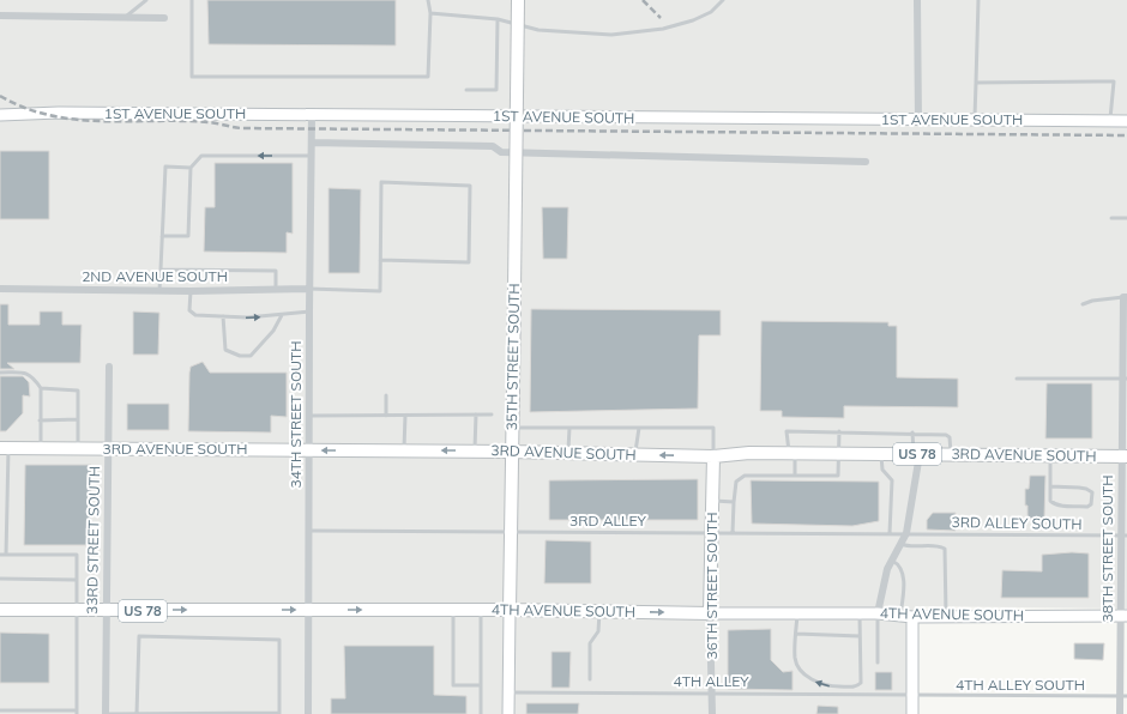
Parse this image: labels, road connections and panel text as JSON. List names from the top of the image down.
{
  "streets": {
    "main road": [
      "35TH STREET SOUTH",
      "3RD AVENUE SOUTH",
      "US 78",
      "36TH STREET SOUTH",
      "4TH AVENUE SOUTH"
    ],
    "street": [
      "1ST AVENUE SOUTH",
      "2ND AVENUE SOUTH",
      "34TH STREET SOUTH",
      "33RD STREET SOUTH",
      "38TH STREET SOUTH"
    ],
    "lane": [
      "3RD ALLEY",
      "3RD ALLEY SOUTH",
      "4TH ALLEY",
      "4TH ALLEY SOUTH"
    ]
  },
  "crossings": [
    ["1ST AVENUE SOUTH", "34TH STREET SOUTH"],
    ["2ND AVENUE SOUTH", "34TH STREET SOUTH"],
    ["35TH STREET SOUTH", "3RD AVENUE SOUTH"],
    ["35TH STREET SOUTH", "3RD ALLEY"],
    ["35TH STREET SOUTH", "4TH AVENUE SOUTH"],
    ["35TH STREET SOUTH", "4TH ALLEY"],
    ["34TH STREET SOUTH", "3RD AVENUE SOUTH"],
    ["34TH STREET SOUTH", "3RD ALLEY"],
    ["34TH STREET SOUTH", "4TH AVENUE SOUTH"],
    ["3RD AVENUE SOUTH", "33RD STREET SOUTH"],
    ["3RD AVENUE SOUTH", "38TH STREET SOUTH"],
    ["3RD AVENUE SOUTH", "36TH STREET SOUTH"],
    ["3RD ALLEY", "3RD ALLEY SOUTH"],
    ["3RD ALLEY", "36TH STREET SOUTH"],
    ["3RD ALLEY SOUTH", "38TH STREET SOUTH"],
    ["33RD STREET SOUTH", "4TH AVENUE SOUTH"],
    ["38TH STREET SOUTH", "4TH AVENUE SOUTH"],
    ["38TH STREET SOUTH", "4TH ALLEY SOUTH"],
    ["36TH STREET SOUTH", "4TH AVENUE SOUTH"],
    ["36TH STREET SOUTH", "4TH ALLEY"],
    ["4TH ALLEY", "4TH ALLEY SOUTH"]
  ],
  "one_way": ["4TH AVENUE SOUTH"]
}
